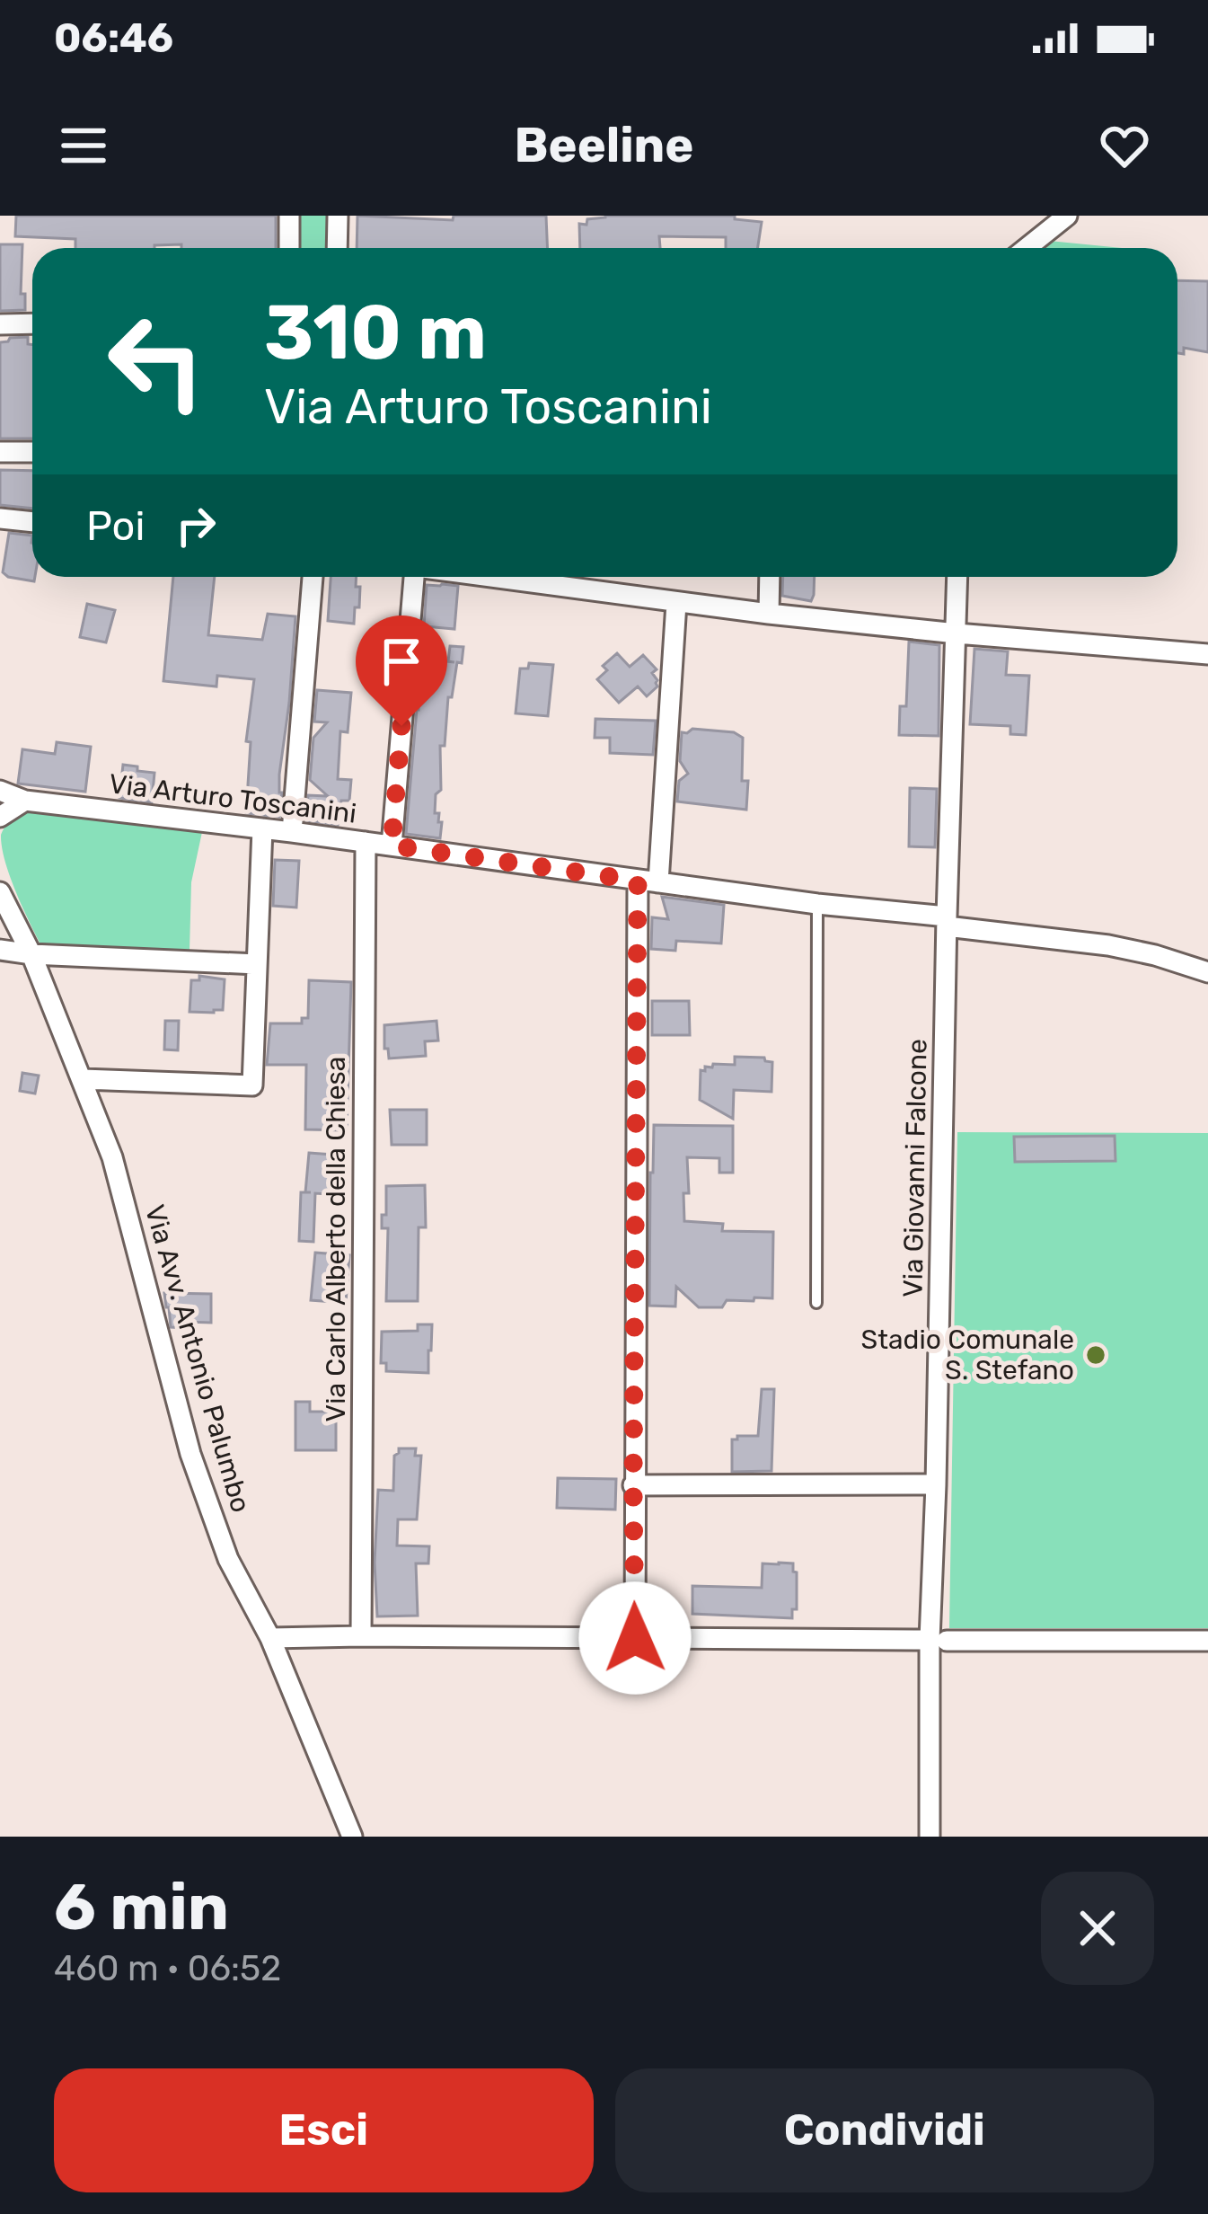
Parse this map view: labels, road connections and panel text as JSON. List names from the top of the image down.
{
  "streets": {
    "street": [
      "Via Arturo Toscanini",
      "Via Giovanni Falcone",
      "Via Carlo Alberto della Chiesa",
      "Via Avv. Antonio Palumbo"
    ]
  },
  "crossings": [
    ["Via Arturo Toscanini", "Via Giovanni Falcone"],
    ["Via Arturo Toscanini", "Via Carlo Alberto della Chiesa"]
  ],
  "places": ["Stadio Comunale S. Stefano"],
  "page": {
    "status": "06:46",
    "header": "Beeline",
    "turn": ["310 m", "Via Arturo Toscanini"],
    "then": "Poi",
    "heading": ["6 min", "460 m · 06:52"],
    "buttons": ["Esci", "Condividi"]
  }
}
